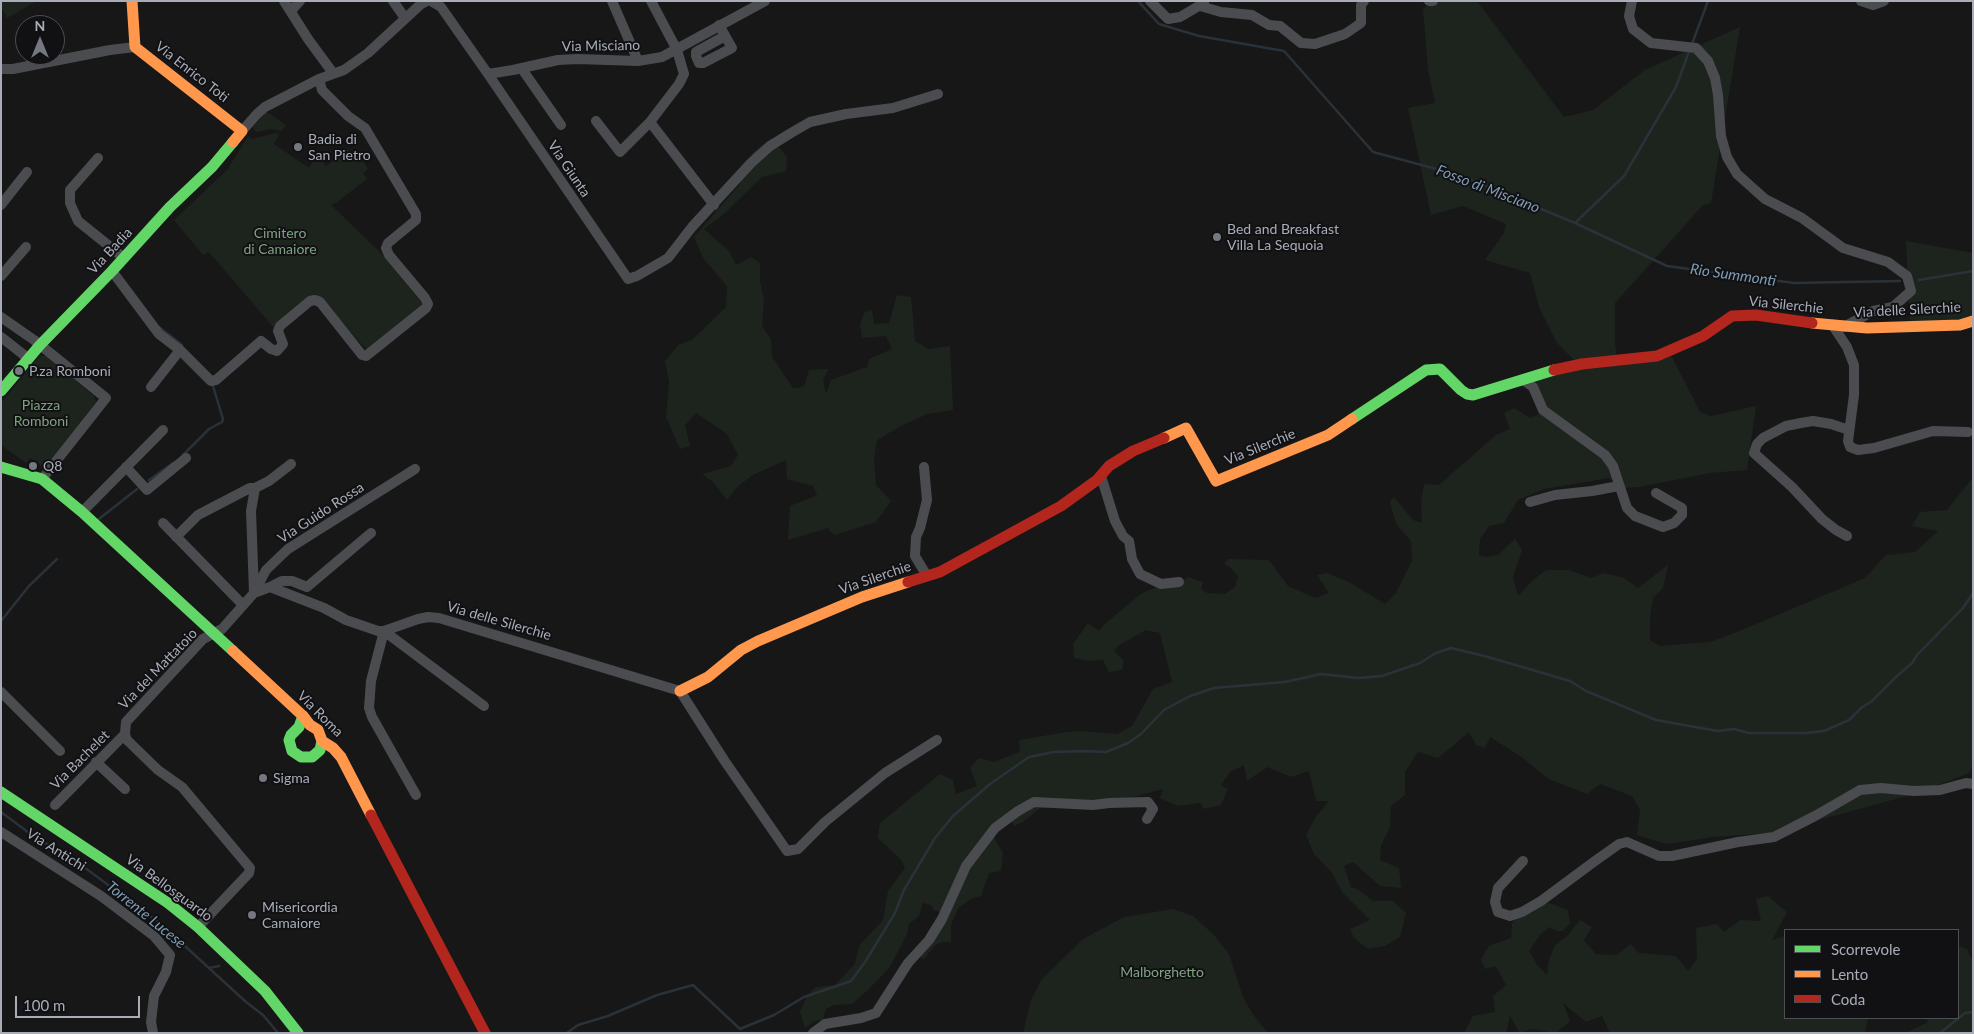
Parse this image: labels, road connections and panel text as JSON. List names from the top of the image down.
{
  "streets": {
    "street": [
      "Via Misciano",
      "Via Enrico Toti",
      "Via Giunta",
      "Via Badia",
      "Via Silerchie",
      "Via delle Silerchie",
      "Via Guido Rossa",
      "Via del Mattatoio",
      "Via Roma",
      "Via Bachelet",
      "Via Antichi",
      "Via Bellosguardo"
    ]
  },
  "crossings": [
    ["Via Misciano", "Via Giunta"],
    ["Via Enrico Toti", "Via Badia"],
    ["Via Silerchie", "Via delle Silerchie"],
    ["Via del Mattatoio", "Via Roma"],
    ["Via del Mattatoio", "Via Bachelet"]
  ],
  "water": ["Fosso di Misciano", "Rio Summonti", "Torrente Lucese"],
  "parks": ["Cimitero di Camaiore", "Piazza Romboni", "Malborghetto"],
  "places": [
    "Badia di San Pietro",
    "Bed and Breakfast Villa La Sequoia",
    "P.za Romboni",
    "Q8",
    "Sigma",
    "Misericordia Camaiore"
  ],
  "legend": ["Scorrevole", "Lento", "Coda"],
  "scale_bar": "100 m",
  "north": "top"
}
